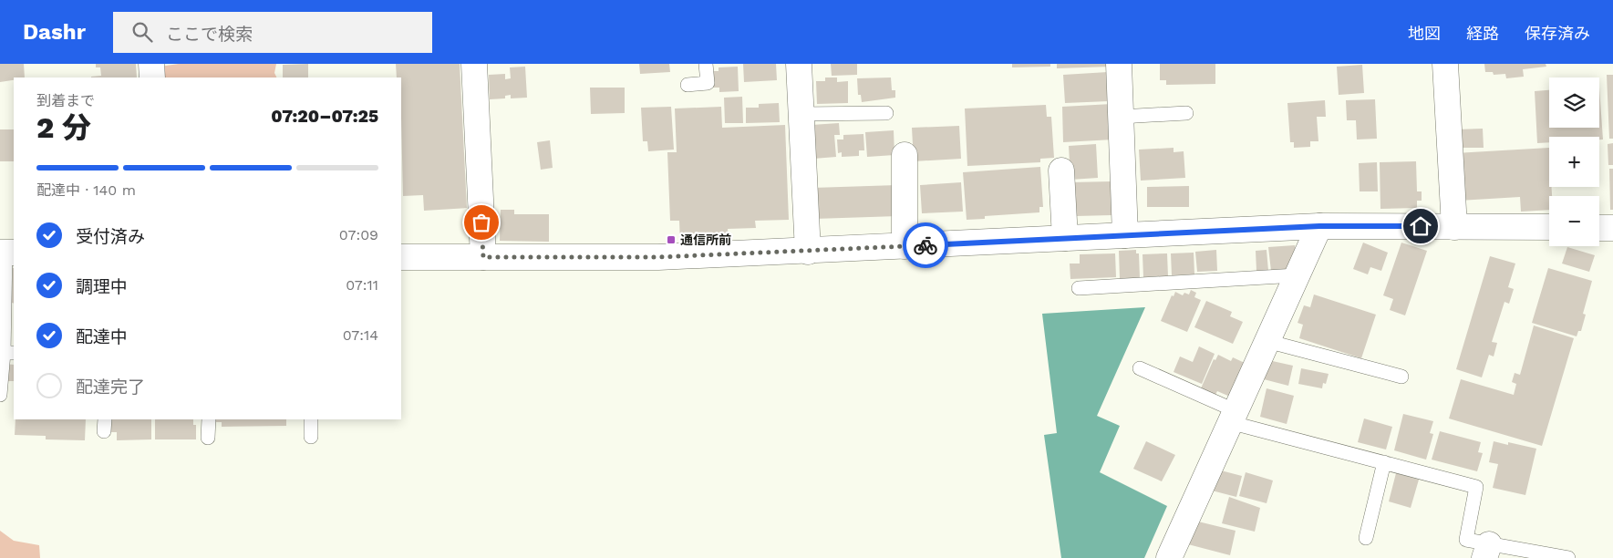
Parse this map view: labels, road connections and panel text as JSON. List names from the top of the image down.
{
  "places": {
    "transit": ["通信所前"]
  },
  "page": {
    "header": "Dashr",
    "search": "ここで検索",
    "nav": ["地図", "経路", "保存済み"],
    "map_buttons": ["+", "−"],
    "heading": ["2 分", "到着まで", "07:20–07:25"],
    "bar": "配達中 · 140 m",
    "list": [
      ["受付済み", "07:09"],
      ["調理中", "07:11"],
      ["配達中", "07:14"],
      "配達完了"
    ]
  }
}
